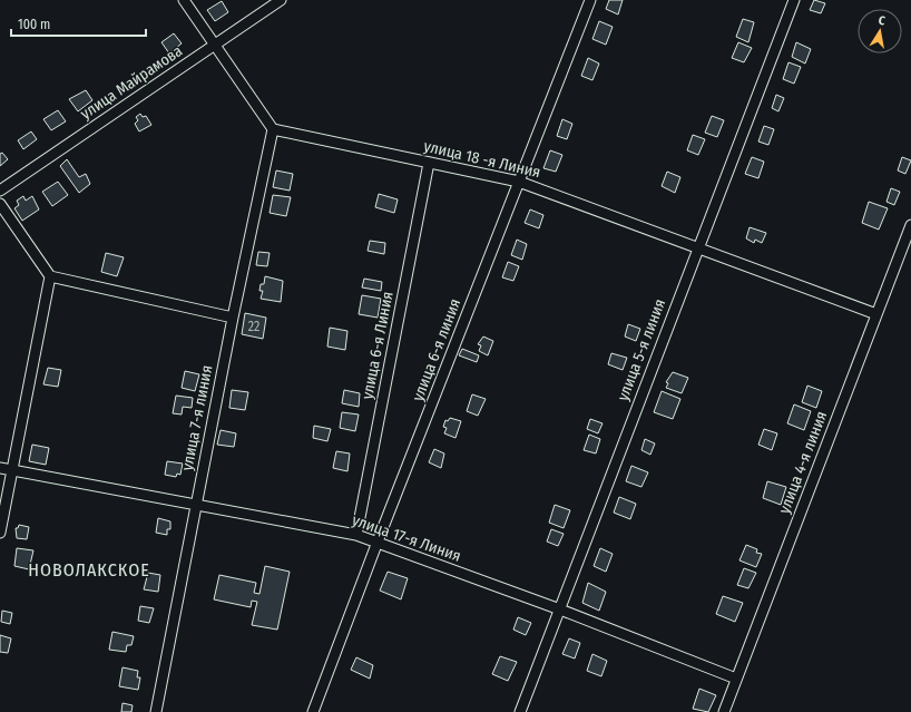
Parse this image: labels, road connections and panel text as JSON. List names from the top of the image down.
{
  "streets": {
    "street": [
      "улица Майрамова",
      "улица 18 -я Линия",
      "улица 6-я Линия",
      "улица 6-я линия",
      "улица 5-я линия",
      "улица 7-я линия",
      "улица 4-я линия",
      "улица 17-я Линия"
    ]
  },
  "crossings": [
    ["улица 18 -я Линия", "улица 6-я Линия"],
    ["улица 18 -я Линия", "улица 6-я линия"],
    ["улица 18 -я Линия", "улица 5-я линия"],
    ["улица 18 -я Линия", "улица 7-я линия"],
    ["улица 18 -я Линия", "улица 4-я линия"],
    ["улица 6-я Линия", "улица 17-я Линия"],
    ["улица 6-я линия", "улица 17-я Линия"],
    ["улица 5-я линия", "улица 17-я Линия"],
    ["улица 7-я линия", "улица 17-я Линия"],
    ["улица 4-я линия", "улица 17-я Линия"]
  ],
  "districts": ["НОВОЛАКСКОЕ"],
  "house_numbers": ["22"],
  "scale_bar": "100 m",
  "north": "top"
}
